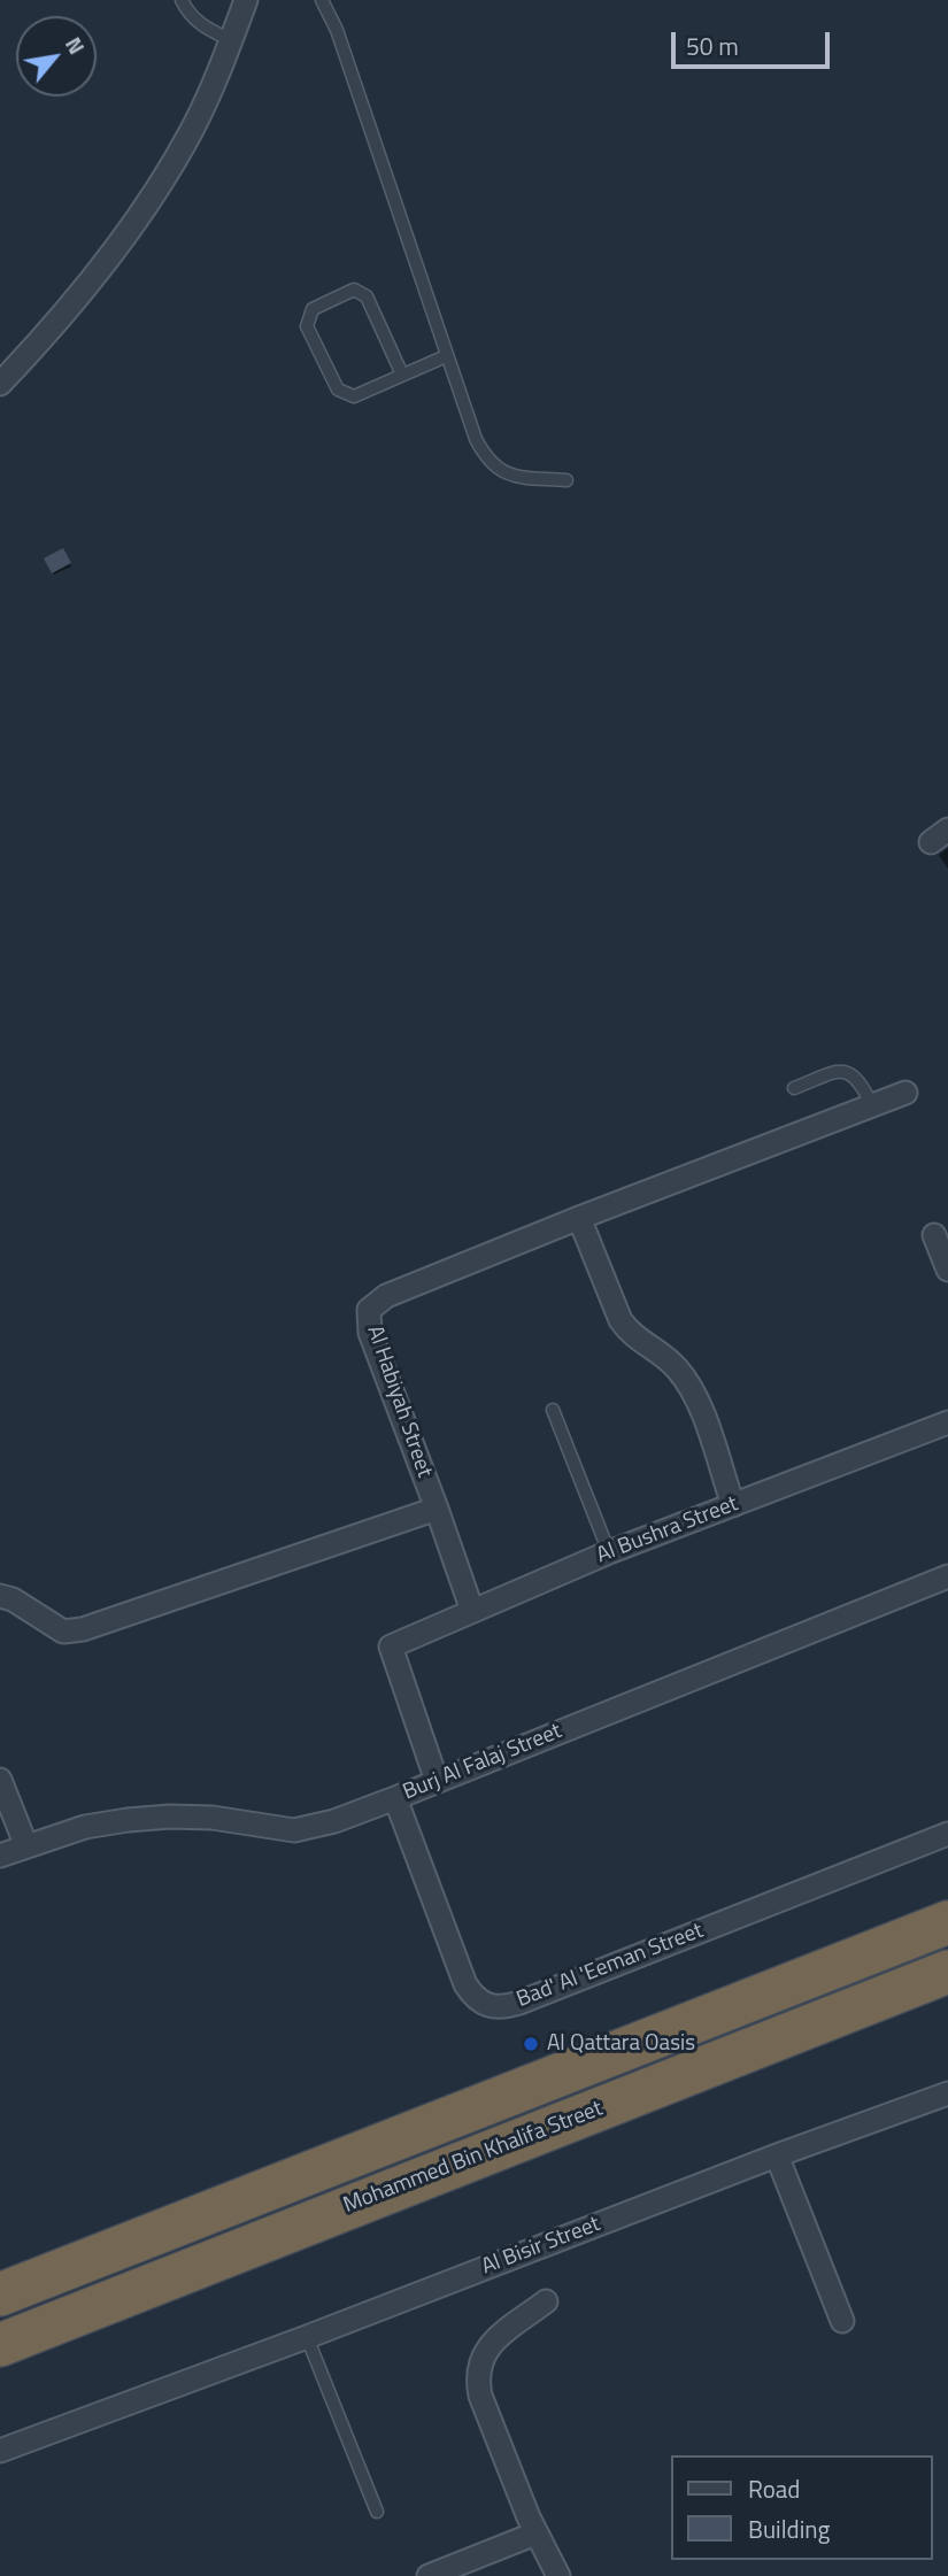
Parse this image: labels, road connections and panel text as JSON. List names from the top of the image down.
{
  "streets": {
    "highway": ["Mohammed Bin Khalifa Street"],
    "street": [
      "Al Habiyah Street",
      "Al Bushra Street",
      "Burj Al Falaj Street",
      "Bad' Al 'Eeman Street",
      "Al Bisir Street"
    ]
  },
  "crossings": [
    ["Al Bushra Street", "Burj Al Falaj Street"],
    ["Burj Al Falaj Street", "Bad' Al 'Eeman Street"]
  ],
  "places": ["Al Qattara Oasis"],
  "legend": ["Road", "Building"],
  "scale_bar": "50 m",
  "north": "top right"
}
